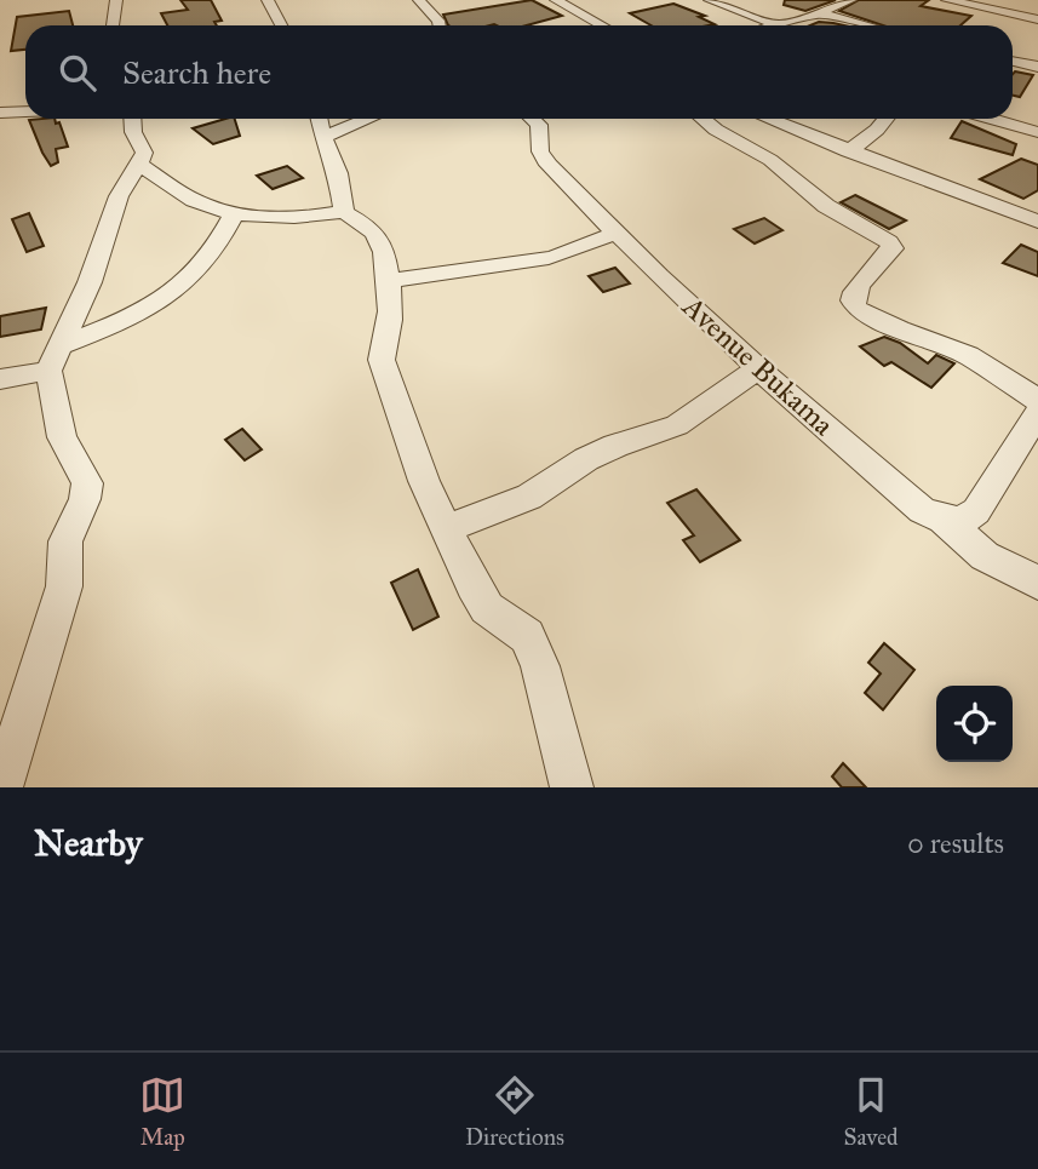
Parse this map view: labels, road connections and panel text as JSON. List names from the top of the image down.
{
  "streets": {
    "street": ["Avenue Bukama"]
  },
  "page": {
    "search": "Search here",
    "heading": ["Nearby", "0 results"],
    "nav": ["Map", "Directions", "Saved"]
  }
}
